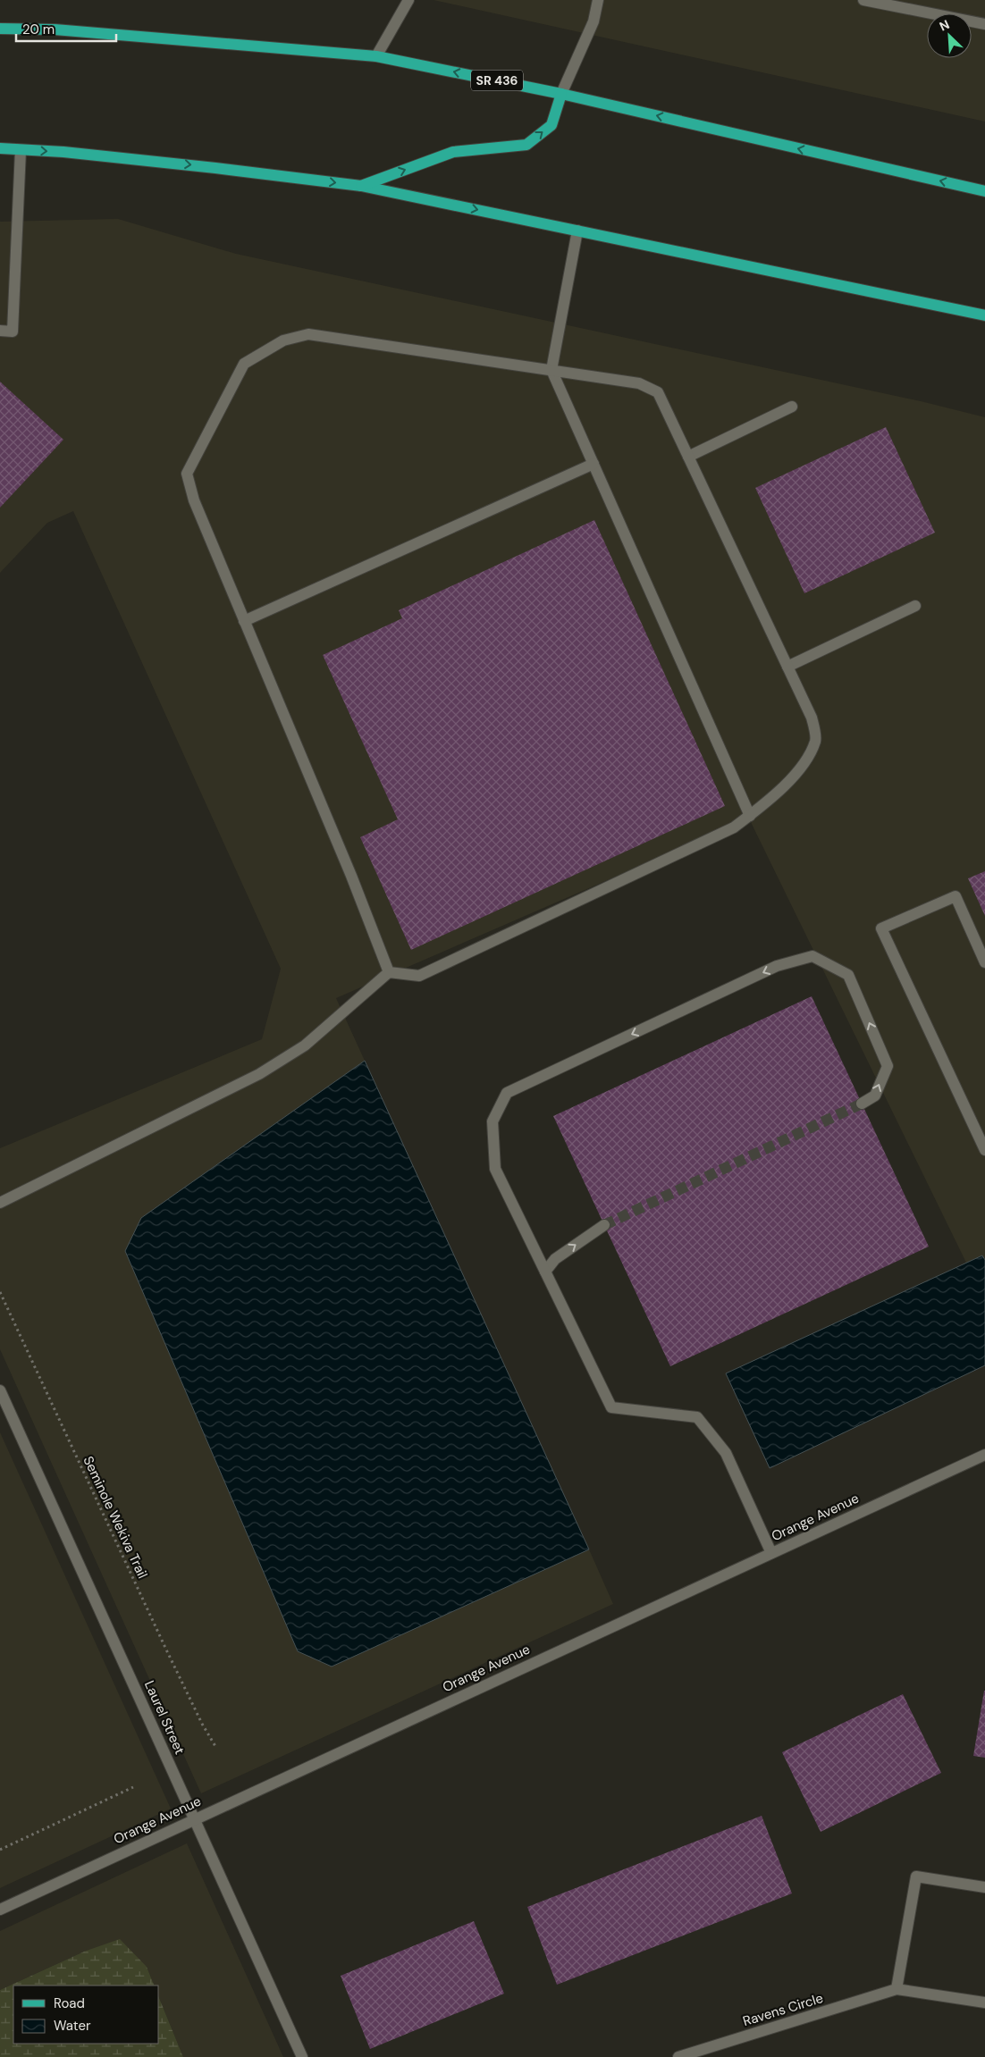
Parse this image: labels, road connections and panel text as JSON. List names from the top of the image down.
{
  "streets": {
    "main road": ["SR 436"],
    "street": ["Orange Avenue", "Laurel Street", "Ravens Circle"],
    "path": ["Seminole Wekiva Trail"]
  },
  "crossings": [
    ["Orange Avenue", "Laurel Street"]
  ],
  "legend": ["Road", "Water"],
  "scale_bar": "20 m",
  "north": "top left"
}
